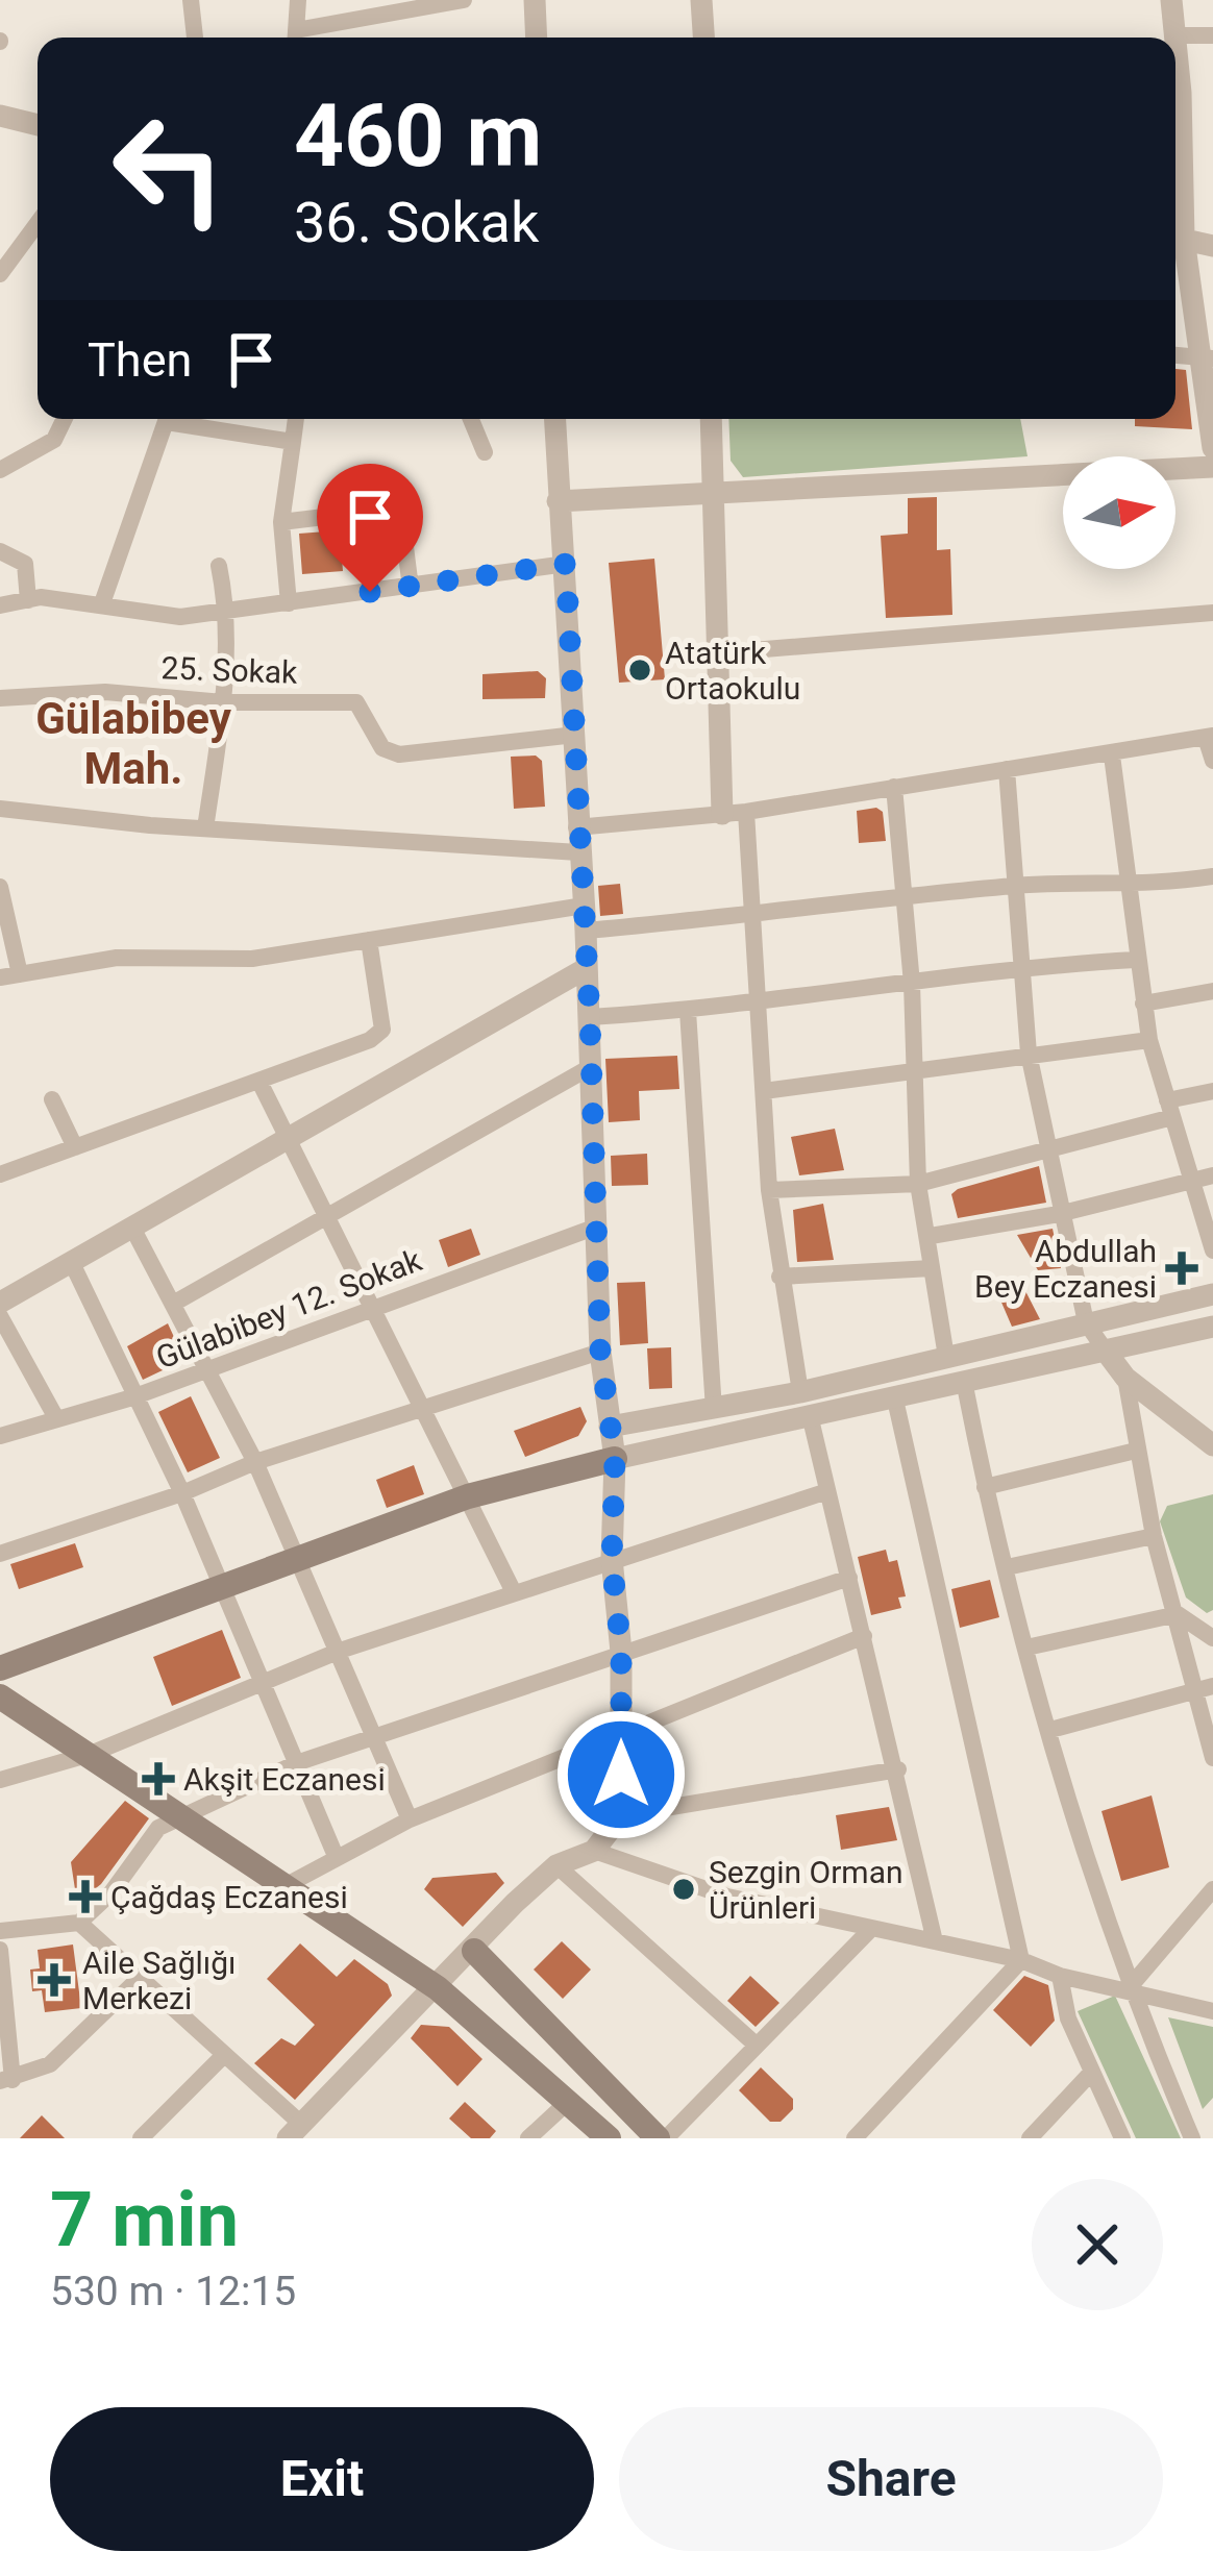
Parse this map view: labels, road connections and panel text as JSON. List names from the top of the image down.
{
  "streets": {
    "street": ["25. Sokak", "Gülabibey 12. Sokak"]
  },
  "districts": ["Gülabibey Mah."],
  "places": {
    "other": ["Atatürk Ortaokulu", "Sezgin Orman Ürünleri"],
    "health": [
      "Abdullah Bey Eczanesi",
      "Akşit Eczanesi",
      "Çağdaş Eczanesi",
      "Aile Sağlığı Merkezi"
    ]
  },
  "north": "right",
  "page": {
    "turn": ["460 m", "36. Sokak"],
    "then": "Then",
    "heading": ["7 min", "530 m · 12:15"],
    "buttons": ["Exit", "Share"]
  }
}
